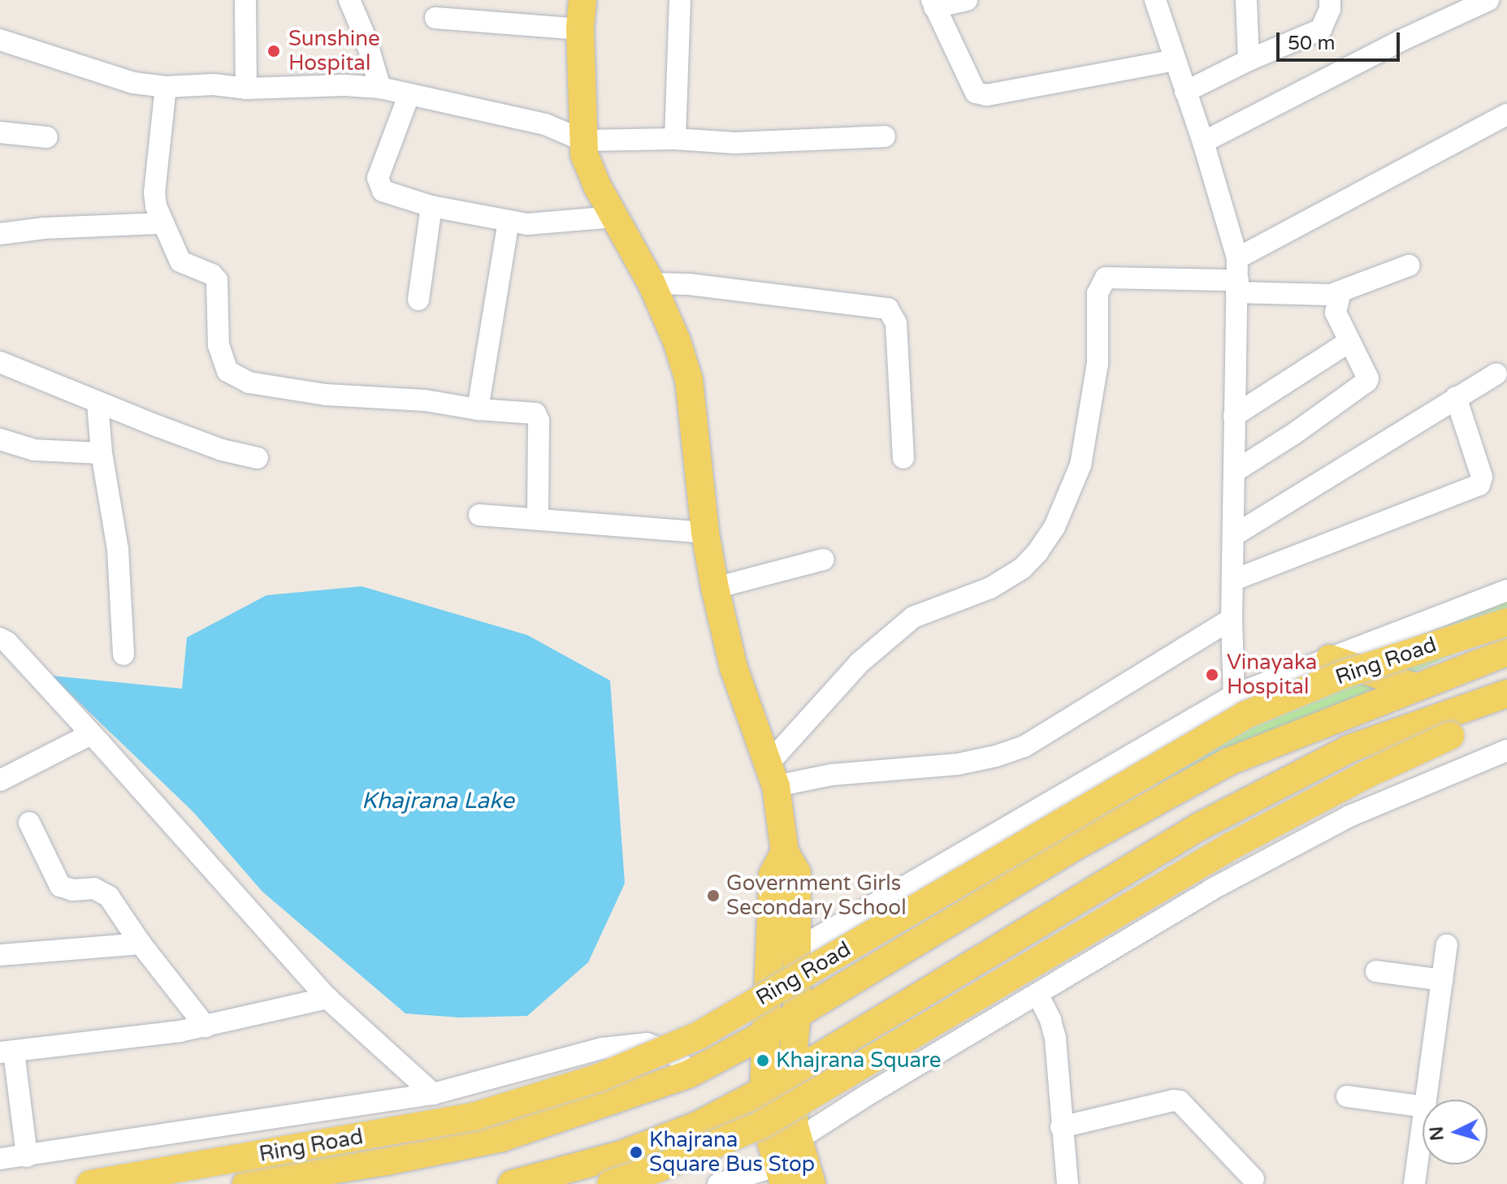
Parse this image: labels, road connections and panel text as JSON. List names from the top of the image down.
{
  "streets": {
    "main road": ["Ring Road"]
  },
  "water": ["Khajrana Lake"],
  "places": [
    "Sunshine Hospital",
    "Vinayaka Hospital",
    "Government Girls Secondary School",
    "Khajrana Square",
    "Khajrana Square Bus Stop"
  ],
  "scale_bar": "50 m",
  "north": "left"
}
